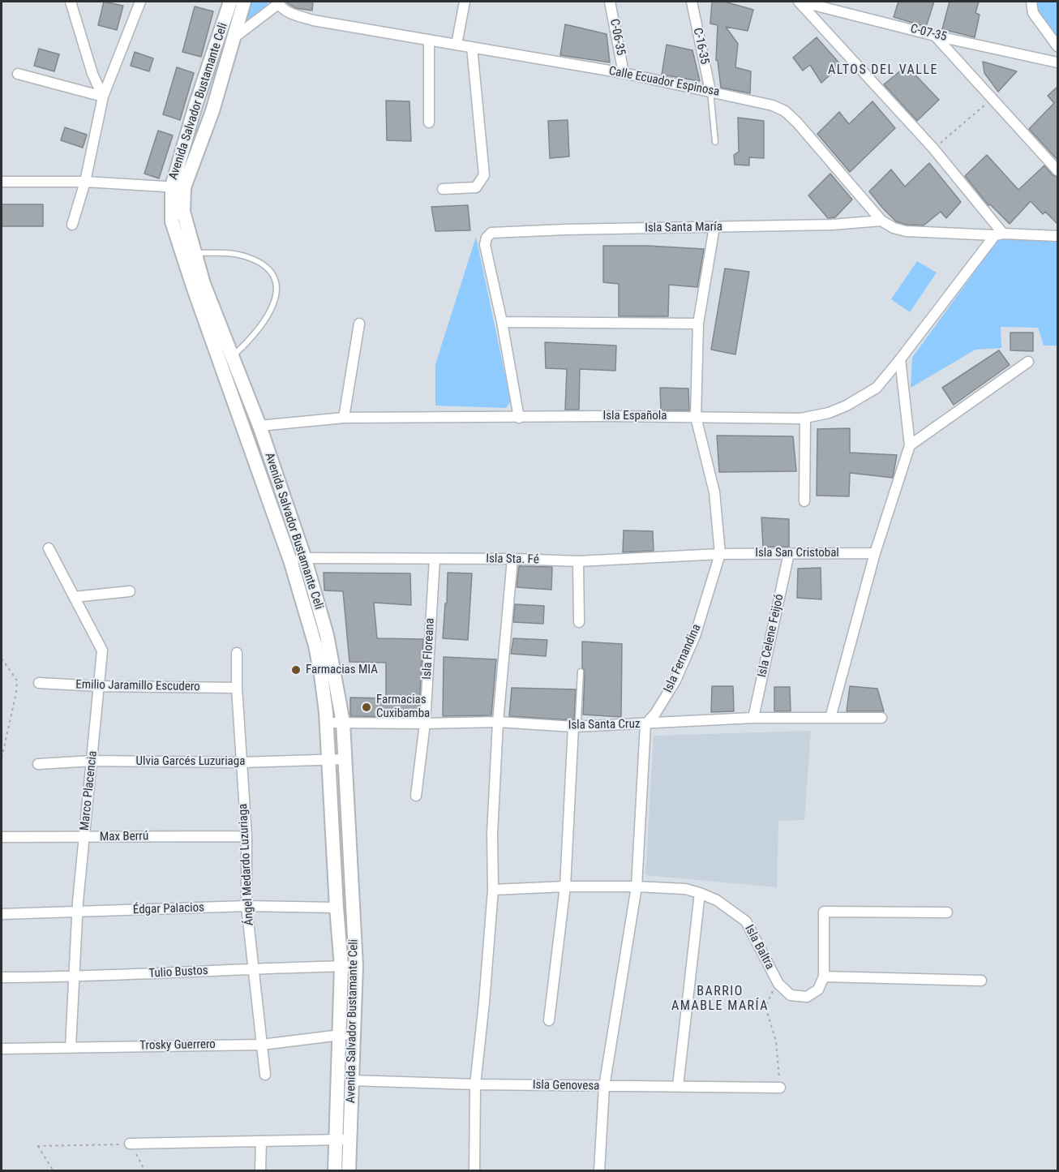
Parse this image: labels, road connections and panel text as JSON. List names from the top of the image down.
{
  "streets": {
    "main road": ["Avenida Salvador Bustamante Celi"],
    "street": [
      "C-07-35",
      "C-06-35",
      "C-16-35",
      "Calle Ecuador Espinosa",
      "Isla Santa María",
      "Isla Española",
      "Isla San Cristobal",
      "Isla Sta. Fé",
      "Isla Celene Feijoó",
      "Isla Floreana",
      "Isla Fernandina",
      "Emilio Jaramillo Escudero",
      "Isla Santa Cruz",
      "Ulvia Garcés Luzuriaga",
      "Marco Placencia",
      "Max Berrú",
      "Ángel Medardo Luzuriaga",
      "Édgar Palacios",
      "Isla Baltra",
      "Tulio Bustos",
      "Trosky Guerrero",
      "Isla Genovesa"
    ]
  },
  "crossings": [
    ["C-06-35", "Calle Ecuador Espinosa"],
    ["C-16-35", "Calle Ecuador Espinosa"],
    ["Calle Ecuador Espinosa", "Avenida Salvador Bustamante Celi"],
    ["Calle Ecuador Espinosa", "Isla Santa María"],
    ["Calle Ecuador Espinosa", "Isla Española"],
    ["Avenida Salvador Bustamante Celi", "Isla Española"],
    ["Avenida Salvador Bustamante Celi", "Isla Sta. Fé"],
    ["Avenida Salvador Bustamante Celi", "Isla Santa Cruz"],
    ["Avenida Salvador Bustamante Celi", "Ulvia Garcés Luzuriaga"],
    ["Avenida Salvador Bustamante Celi", "Édgar Palacios"],
    ["Avenida Salvador Bustamante Celi", "Tulio Bustos"],
    ["Avenida Salvador Bustamante Celi", "Trosky Guerrero"],
    ["Avenida Salvador Bustamante Celi", "Isla Genovesa"],
    ["Isla Santa María", "Isla Fernandina"],
    ["Isla Española", "Isla Fernandina"],
    ["Isla San Cristobal", "Isla Sta. Fé"],
    ["Isla San Cristobal", "Isla Celene Feijoó"],
    ["Isla San Cristobal", "Isla Fernandina"],
    ["Isla Sta. Fé", "Isla Floreana"],
    ["Isla Sta. Fé", "Isla Fernandina"],
    ["Isla Celene Feijoó", "Isla Santa Cruz"],
    ["Isla Floreana", "Isla Santa Cruz"],
    ["Isla Fernandina", "Isla Santa Cruz"],
    ["Emilio Jaramillo Escudero", "Marco Placencia"],
    ["Emilio Jaramillo Escudero", "Ángel Medardo Luzuriaga"],
    ["Ulvia Garcés Luzuriaga", "Marco Placencia"],
    ["Ulvia Garcés Luzuriaga", "Ángel Medardo Luzuriaga"],
    ["Marco Placencia", "Max Berrú"],
    ["Marco Placencia", "Édgar Palacios"],
    ["Marco Placencia", "Tulio Bustos"],
    ["Marco Placencia", "Trosky Guerrero"],
    ["Max Berrú", "Ángel Medardo Luzuriaga"],
    ["Ángel Medardo Luzuriaga", "Édgar Palacios"],
    ["Ángel Medardo Luzuriaga", "Tulio Bustos"],
    ["Ángel Medardo Luzuriaga", "Trosky Guerrero"]
  ],
  "districts": ["ALTOS DEL VALLE", "BARRIO AMABLE MARÍA"],
  "places": ["Farmacias MIA", "Farmacias Cuxibamba"]
}
